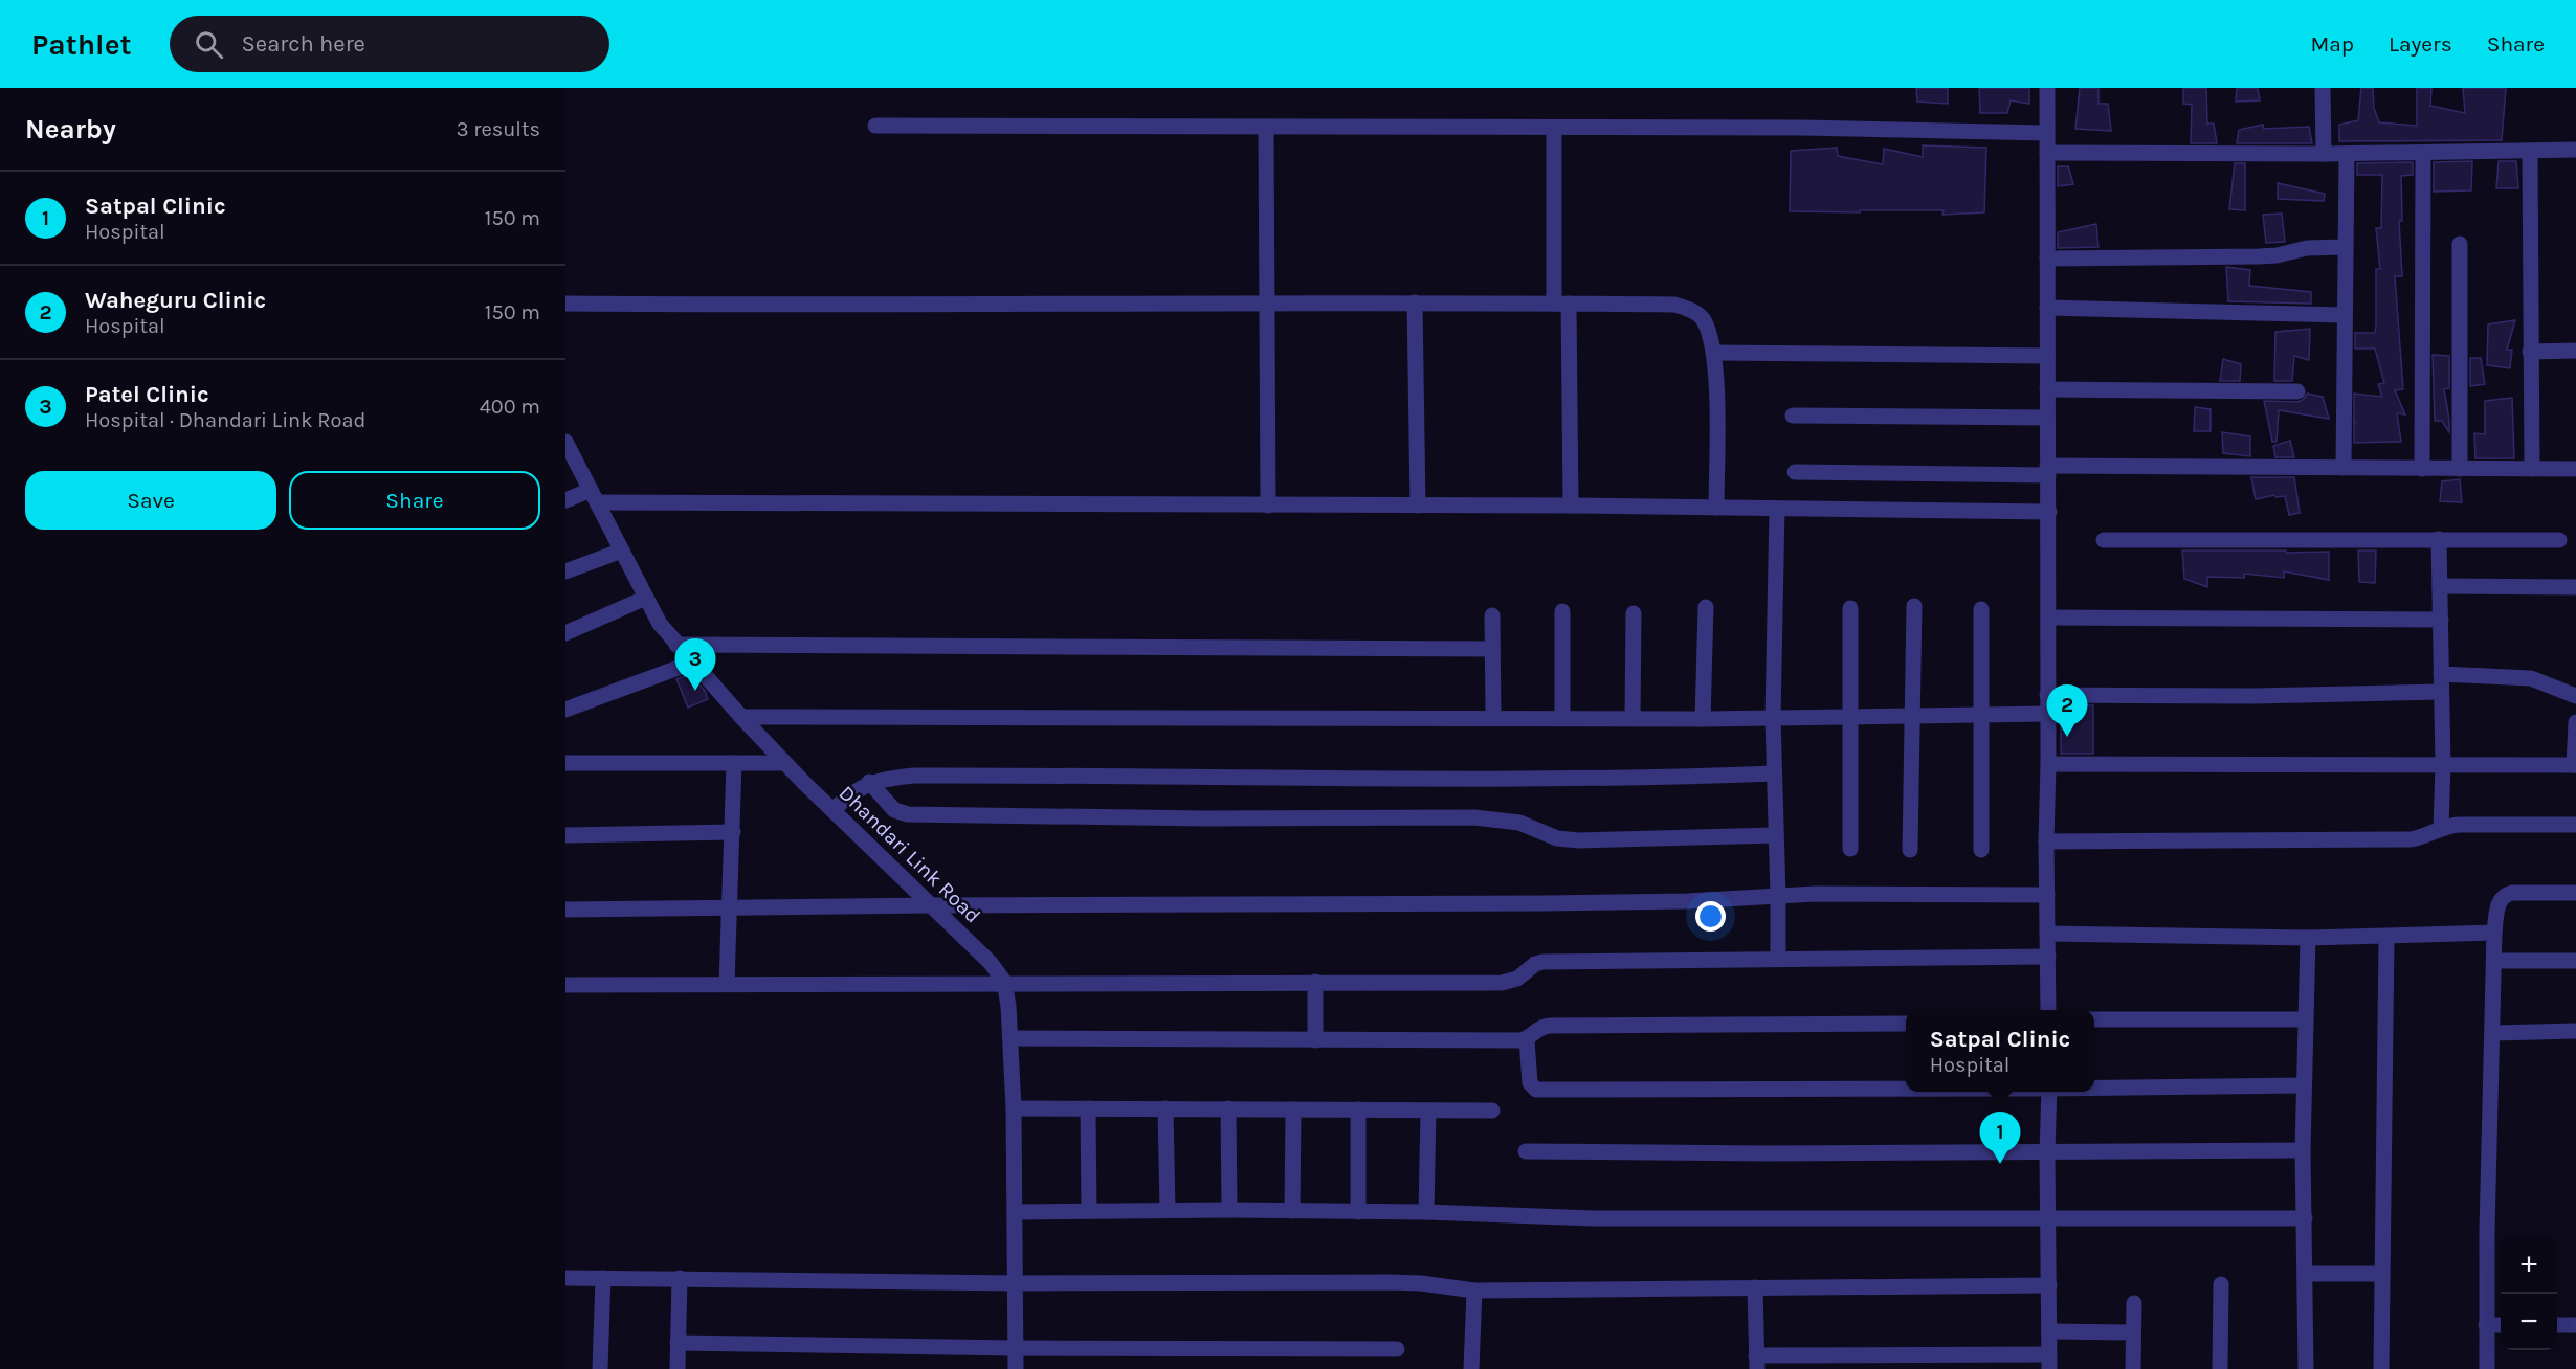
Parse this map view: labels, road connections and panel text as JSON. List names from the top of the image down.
{
  "streets": {
    "street": ["Dhandari Link Road"]
  },
  "page": {
    "header": "Pathlet",
    "search": "Search here",
    "nav": ["Map", "Layers", "Share"],
    "heading": ["Nearby", "3 results"],
    "list": [
      {
        "mark": "1",
        "name": "Satpal Clinic",
        "note": "Hospital",
        "value": "150 m"
      },
      {
        "mark": "2",
        "name": "Waheguru Clinic",
        "note": "Hospital",
        "value": "150 m"
      },
      {
        "mark": "3",
        "name": "Patel Clinic",
        "note": "Hospital · Dhandari Link Road",
        "value": "400 m"
      }
    ],
    "buttons": ["Save", "Share"],
    "pins": ["3", "2", "1"],
    "popup": ["Satpal Clinic", "Hospital"],
    "map_buttons": ["+", "−"]
  }
}
